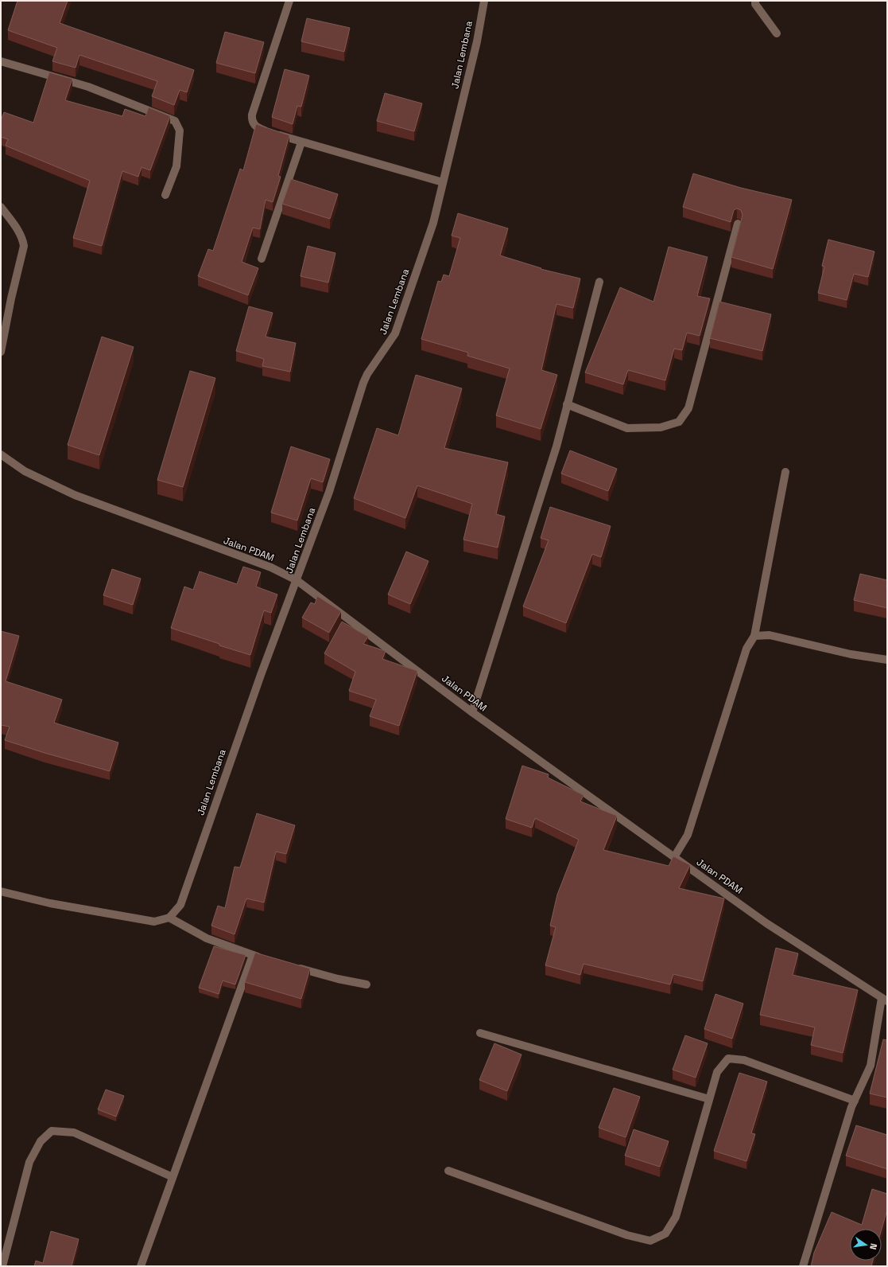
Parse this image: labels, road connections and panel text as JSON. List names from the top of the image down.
{
  "streets": {
    "street": ["Jalan Lembana", "Jalan PDAM"]
  },
  "crossings": [
    ["Jalan Lembana", "Jalan PDAM"]
  ],
  "north": "right"
}
